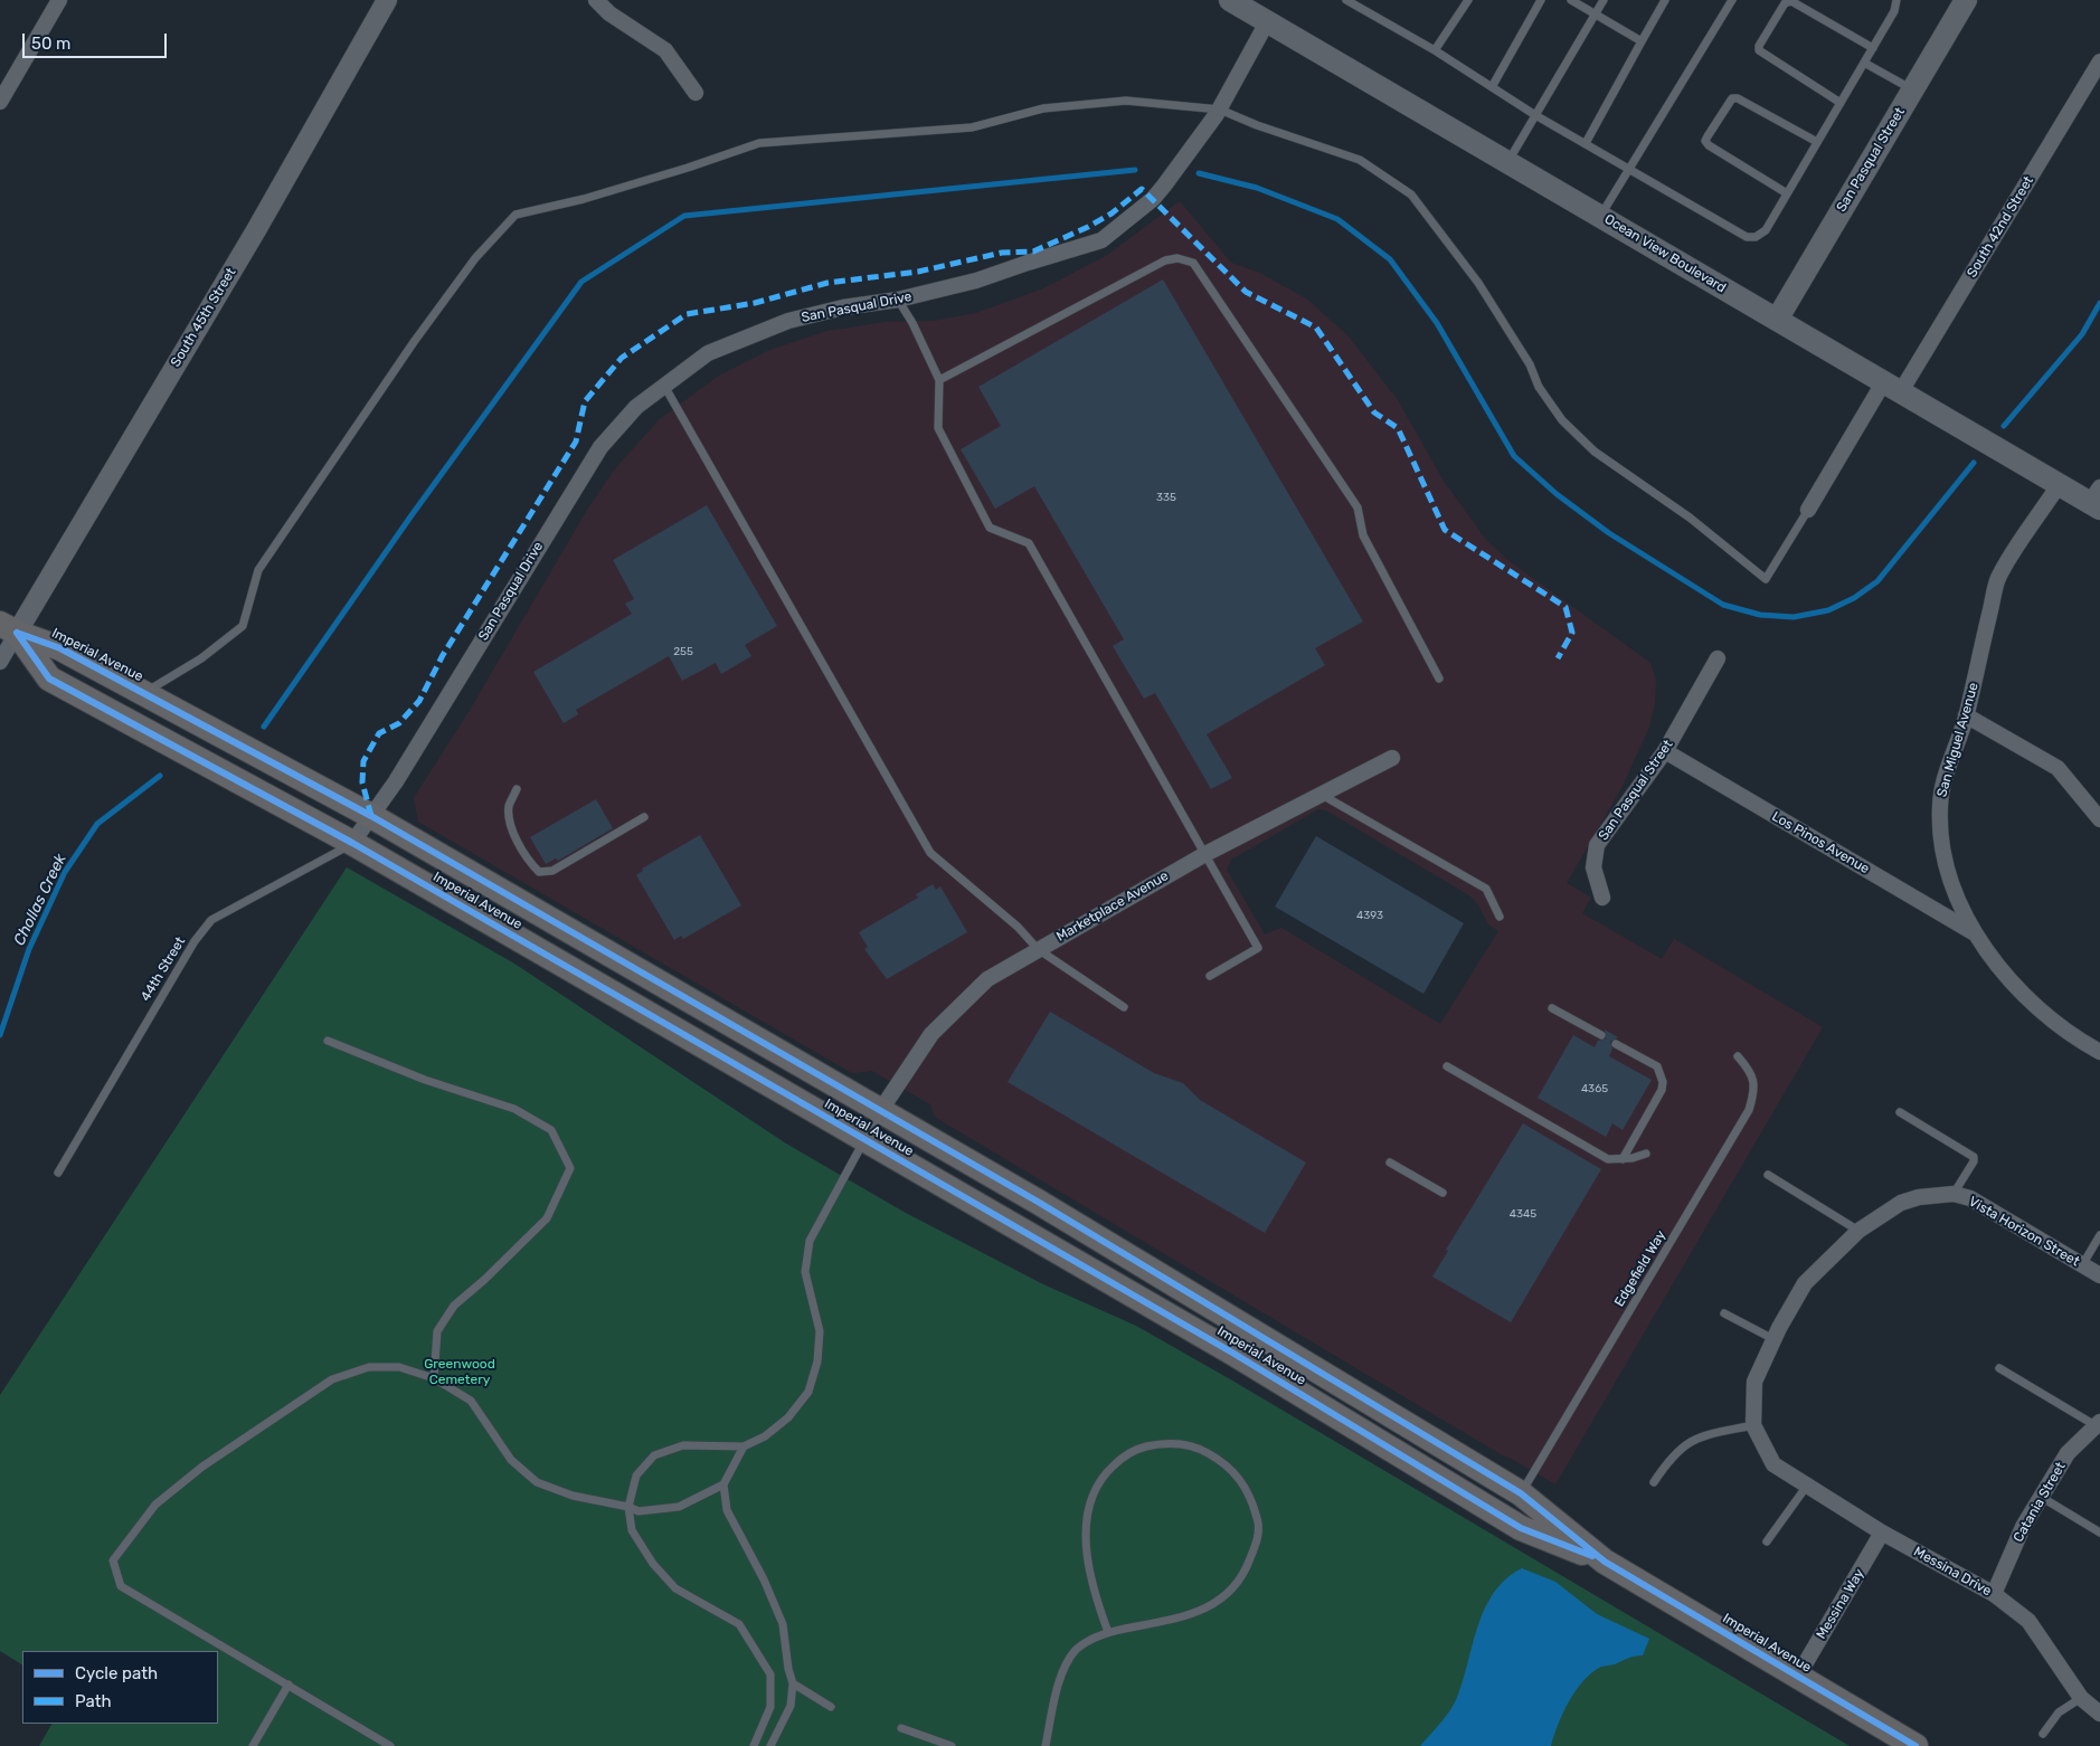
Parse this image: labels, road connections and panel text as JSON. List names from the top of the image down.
{
  "streets": {
    "main road": ["San Pasqual Street", "Ocean View Boulevard", "Imperial Avenue"],
    "street": [
      "South 42nd Street",
      "San Pasqual Drive",
      "South 45th Street",
      "San Miguel Avenue",
      "Los Pinos Avenue",
      "Marketplace Avenue",
      "Vista Horizon Street",
      "Catania Street",
      "Messina Drive",
      "Messina Way"
    ],
    "lane": ["44th Street", "Edgefield Way"]
  },
  "crossings": [
    ["San Pasqual Street", "Ocean View Boulevard"],
    ["San Pasqual Street", "Los Pinos Avenue"],
    ["South 42nd Street", "Ocean View Boulevard"],
    ["Ocean View Boulevard", "San Pasqual Drive"],
    ["Ocean View Boulevard", "San Miguel Avenue"],
    ["San Pasqual Drive", "Imperial Avenue"],
    ["San Pasqual Drive", "44th Street"],
    ["South 45th Street", "Imperial Avenue"],
    ["Imperial Avenue", "Marketplace Avenue"],
    ["Imperial Avenue", "44th Street"],
    ["Imperial Avenue", "Edgefield Way"],
    ["Imperial Avenue", "Messina Way"],
    ["San Miguel Avenue", "Los Pinos Avenue"],
    ["Vista Horizon Street", "Messina Drive"],
    ["Catania Street", "Messina Drive"],
    ["Messina Drive", "Messina Way"]
  ],
  "water": ["Chollas Creek"],
  "parks": ["Greenwood Cemetery"],
  "house_numbers": [
    "335",
    "255",
    "4393",
    "4365",
    "4345"
  ],
  "legend": ["Cycle path", "Path"],
  "scale_bar": "50 m"
}
